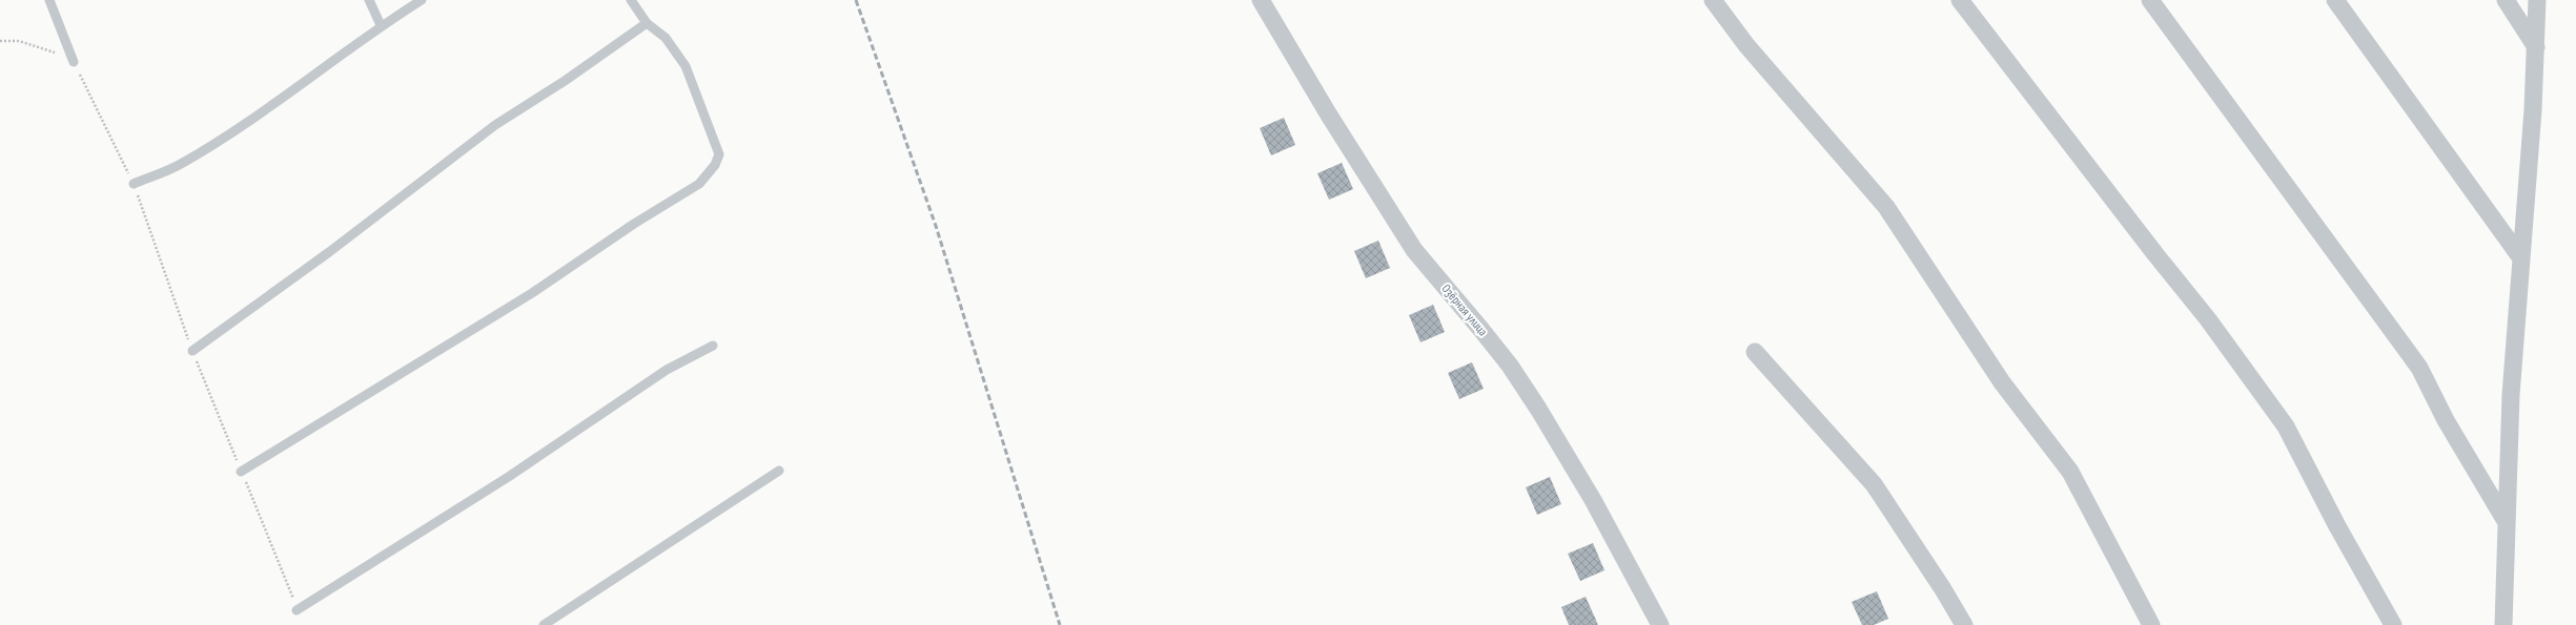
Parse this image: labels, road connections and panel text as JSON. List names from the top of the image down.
{
  "streets": {
    "street": ["Озёрная улица"]
  }
}
